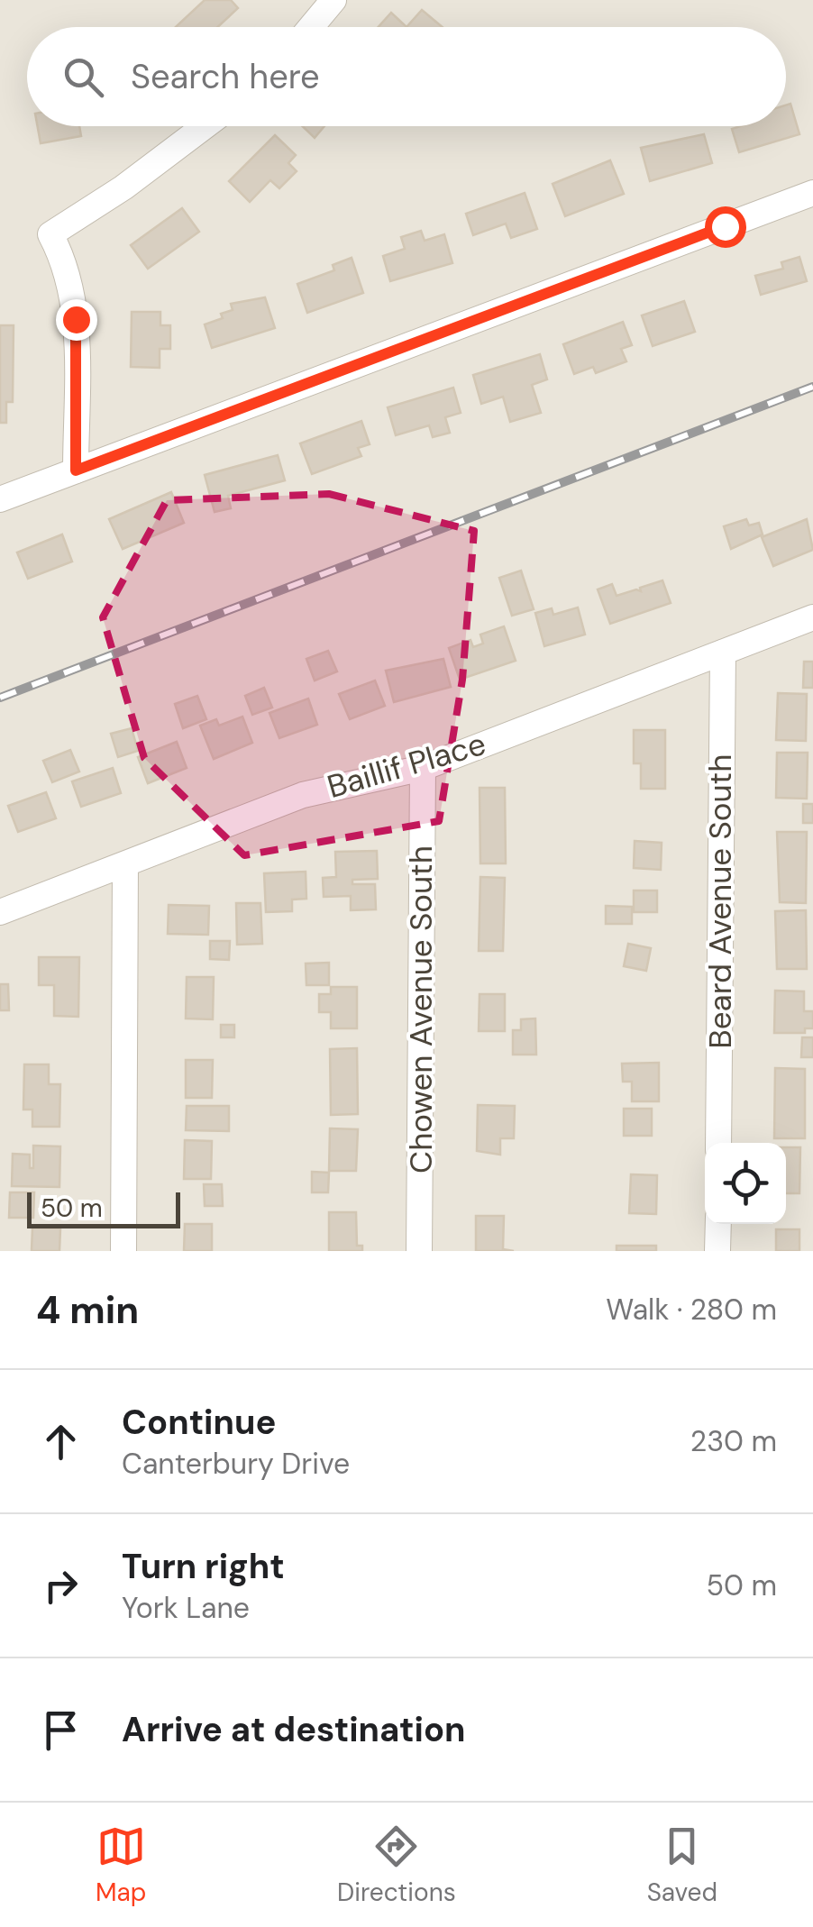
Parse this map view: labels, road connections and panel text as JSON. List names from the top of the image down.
{
  "streets": {
    "street": ["Baillif Place", "Beard Avenue South", "Chowen Avenue South"]
  },
  "crossings": [
    ["Baillif Place", "Beard Avenue South"],
    ["Baillif Place", "Chowen Avenue South"]
  ],
  "scale_bar": "50 m",
  "page": {
    "search": "Search here",
    "scale": "50 m",
    "heading": ["4 min", "Walk · 280 m"],
    "list": [
      ["Continue", "Canterbury Drive", "230 m"],
      ["Turn right", "York Lane", "50 m"],
      "Arrive at destination"
    ],
    "nav": ["Map", "Directions", "Saved"]
  }
}
